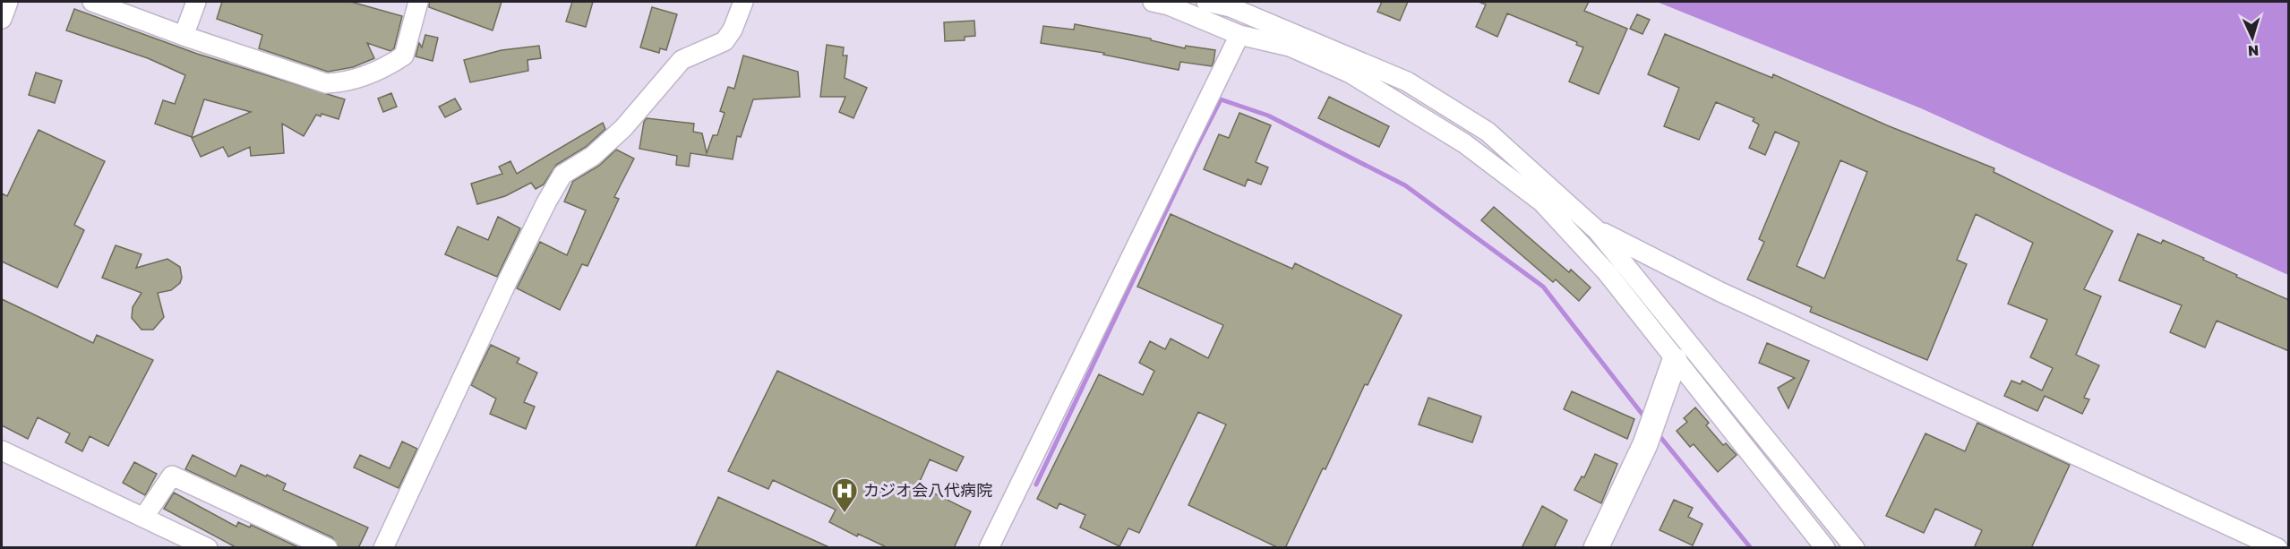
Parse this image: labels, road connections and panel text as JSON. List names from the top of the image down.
{
  "places": {
    "hospital": ["カジオ会八代病院"]
  },
  "north": "bottom"
}
